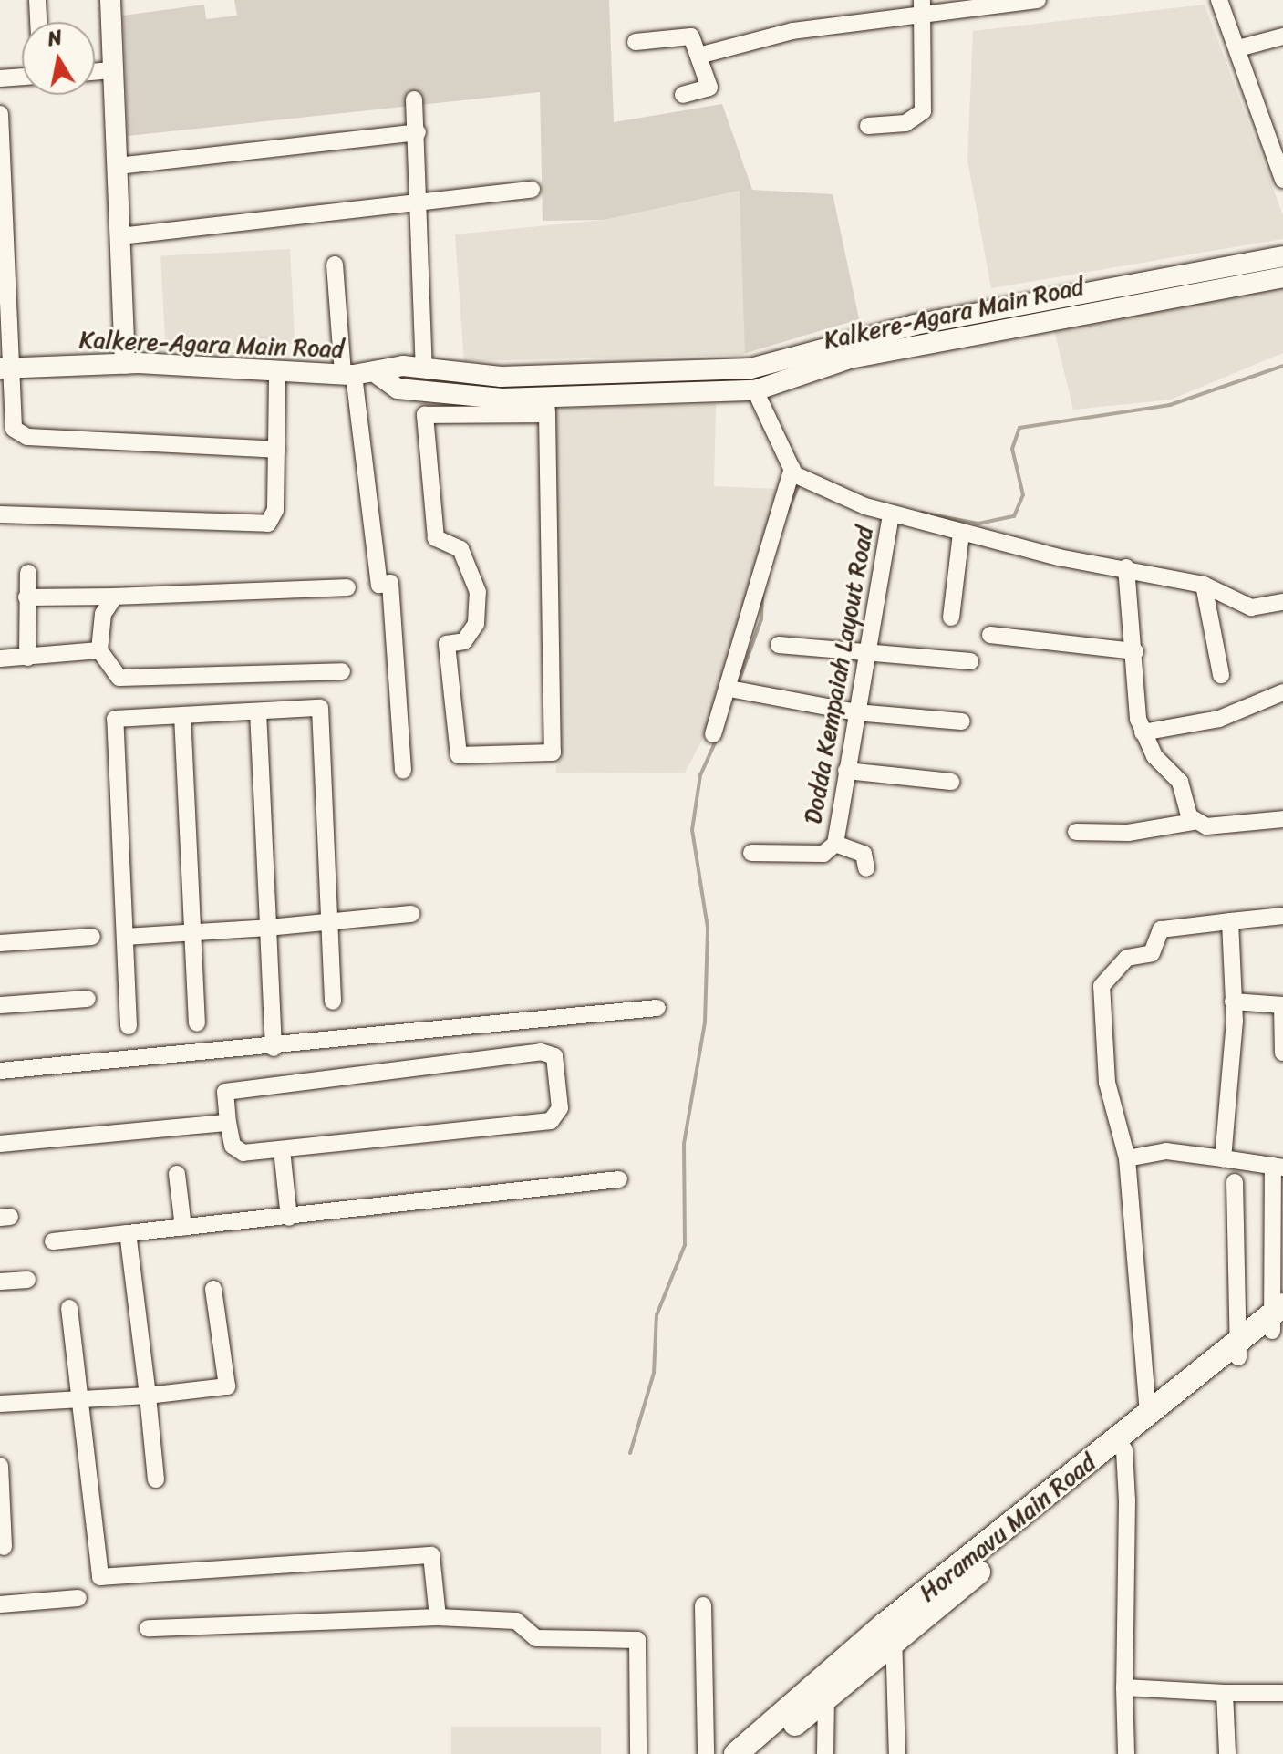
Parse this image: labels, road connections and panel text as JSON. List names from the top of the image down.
{
  "streets": {
    "main road": ["Horamavu Main Road"],
    "street": ["Kalkere-Agara Main Road", "Dodda Kempaiah Layout Road"]
  },
  "north": "top"
}
